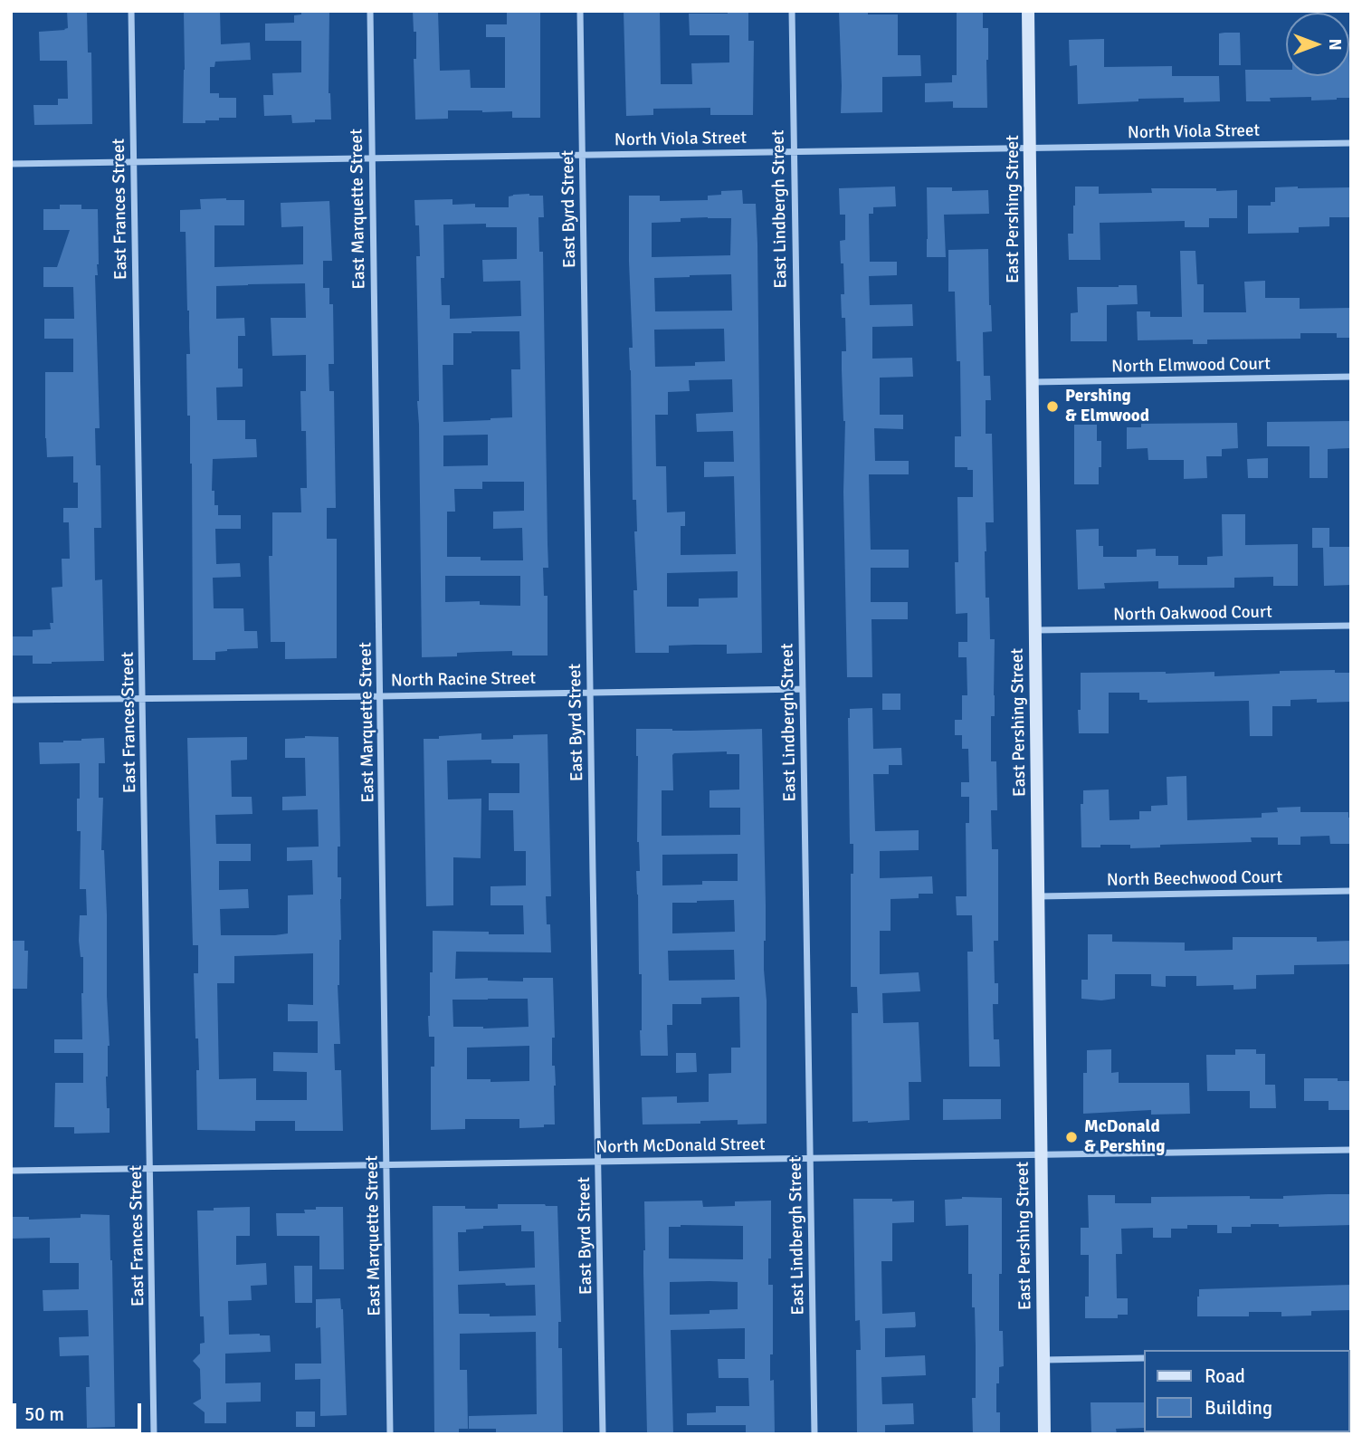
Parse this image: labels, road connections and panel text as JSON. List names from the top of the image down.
{
  "streets": {
    "street": [
      "North Viola Street",
      "East Frances Street",
      "East Marquette Street",
      "East Byrd Street",
      "East Lindbergh Street",
      "East Pershing Street",
      "North Elmwood Court",
      "North Oakwood Court",
      "North Racine Street",
      "North Beechwood Court",
      "North McDonald Street"
    ]
  },
  "crossings": [
    ["North Viola Street", "East Frances Street"],
    ["North Viola Street", "East Marquette Street"],
    ["North Viola Street", "East Byrd Street"],
    ["North Viola Street", "East Lindbergh Street"],
    ["North Viola Street", "East Pershing Street"],
    ["East Frances Street", "North Racine Street"],
    ["East Frances Street", "North McDonald Street"],
    ["East Marquette Street", "North Racine Street"],
    ["East Marquette Street", "North McDonald Street"],
    ["East Byrd Street", "North Racine Street"],
    ["East Byrd Street", "North McDonald Street"],
    ["East Lindbergh Street", "North Racine Street"],
    ["East Lindbergh Street", "North McDonald Street"],
    ["East Pershing Street", "North Elmwood Court"],
    ["East Pershing Street", "North Oakwood Court"],
    ["East Pershing Street", "North Beechwood Court"],
    ["East Pershing Street", "North McDonald Street"]
  ],
  "places": ["Pershing & Elmwood", "McDonald & Pershing"],
  "legend": ["Road", "Building"],
  "scale_bar": "50 m",
  "north": "right"
}
